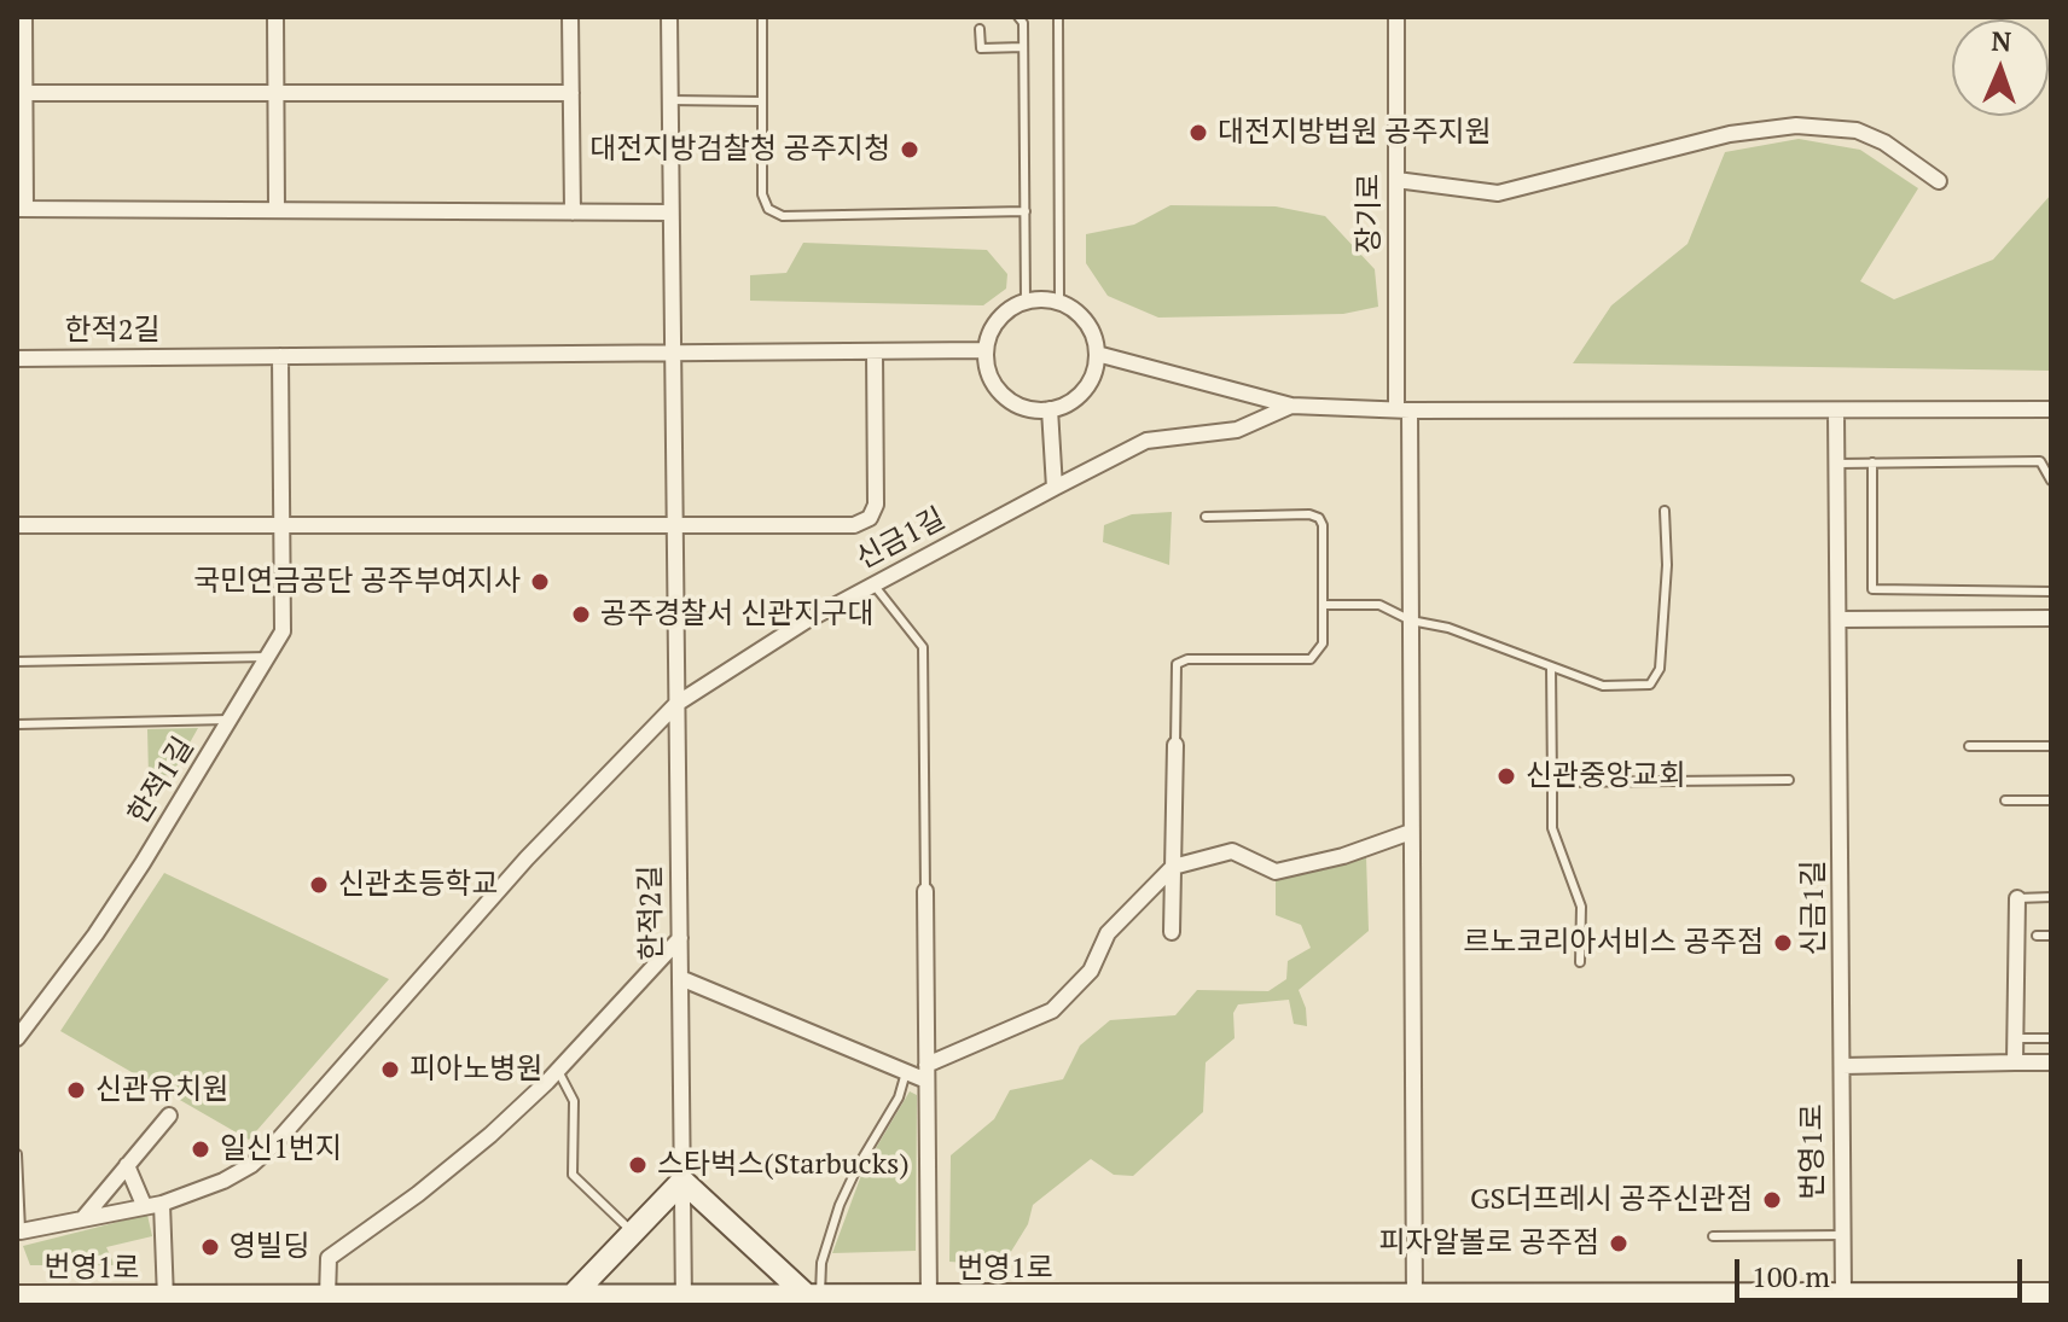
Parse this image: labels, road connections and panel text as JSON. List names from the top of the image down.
{
  "streets": {
    "main road": ["번영1로"],
    "street": [
      "장기로",
      "한적2길",
      "신금1길",
      "한적1길"
    ]
  },
  "crossings": [
    ["장기로", "신금1길"],
    ["한적2길", "신금1길"],
    ["한적2길", "한적1길"],
    ["한적2길", "번영1로"],
    ["신금1길", "번영1로"]
  ],
  "places": [
    "대전지방법원 공주지원",
    "대전지방검찰청 공주지청",
    "국민연금공단 공주부여지사",
    "공주경찰서 신관지구대",
    "신관중앙교회",
    "신관초등학교",
    "르노코리아서비스 공주점",
    "피아노병원",
    "신관유치원",
    "일신1번지",
    "스타벅스(Starbucks)",
    "GS더프레시 공주신관점",
    "피자알볼로 공주점",
    "영빌딩"
  ],
  "scale_bar": "100 m",
  "north": "top"
}
